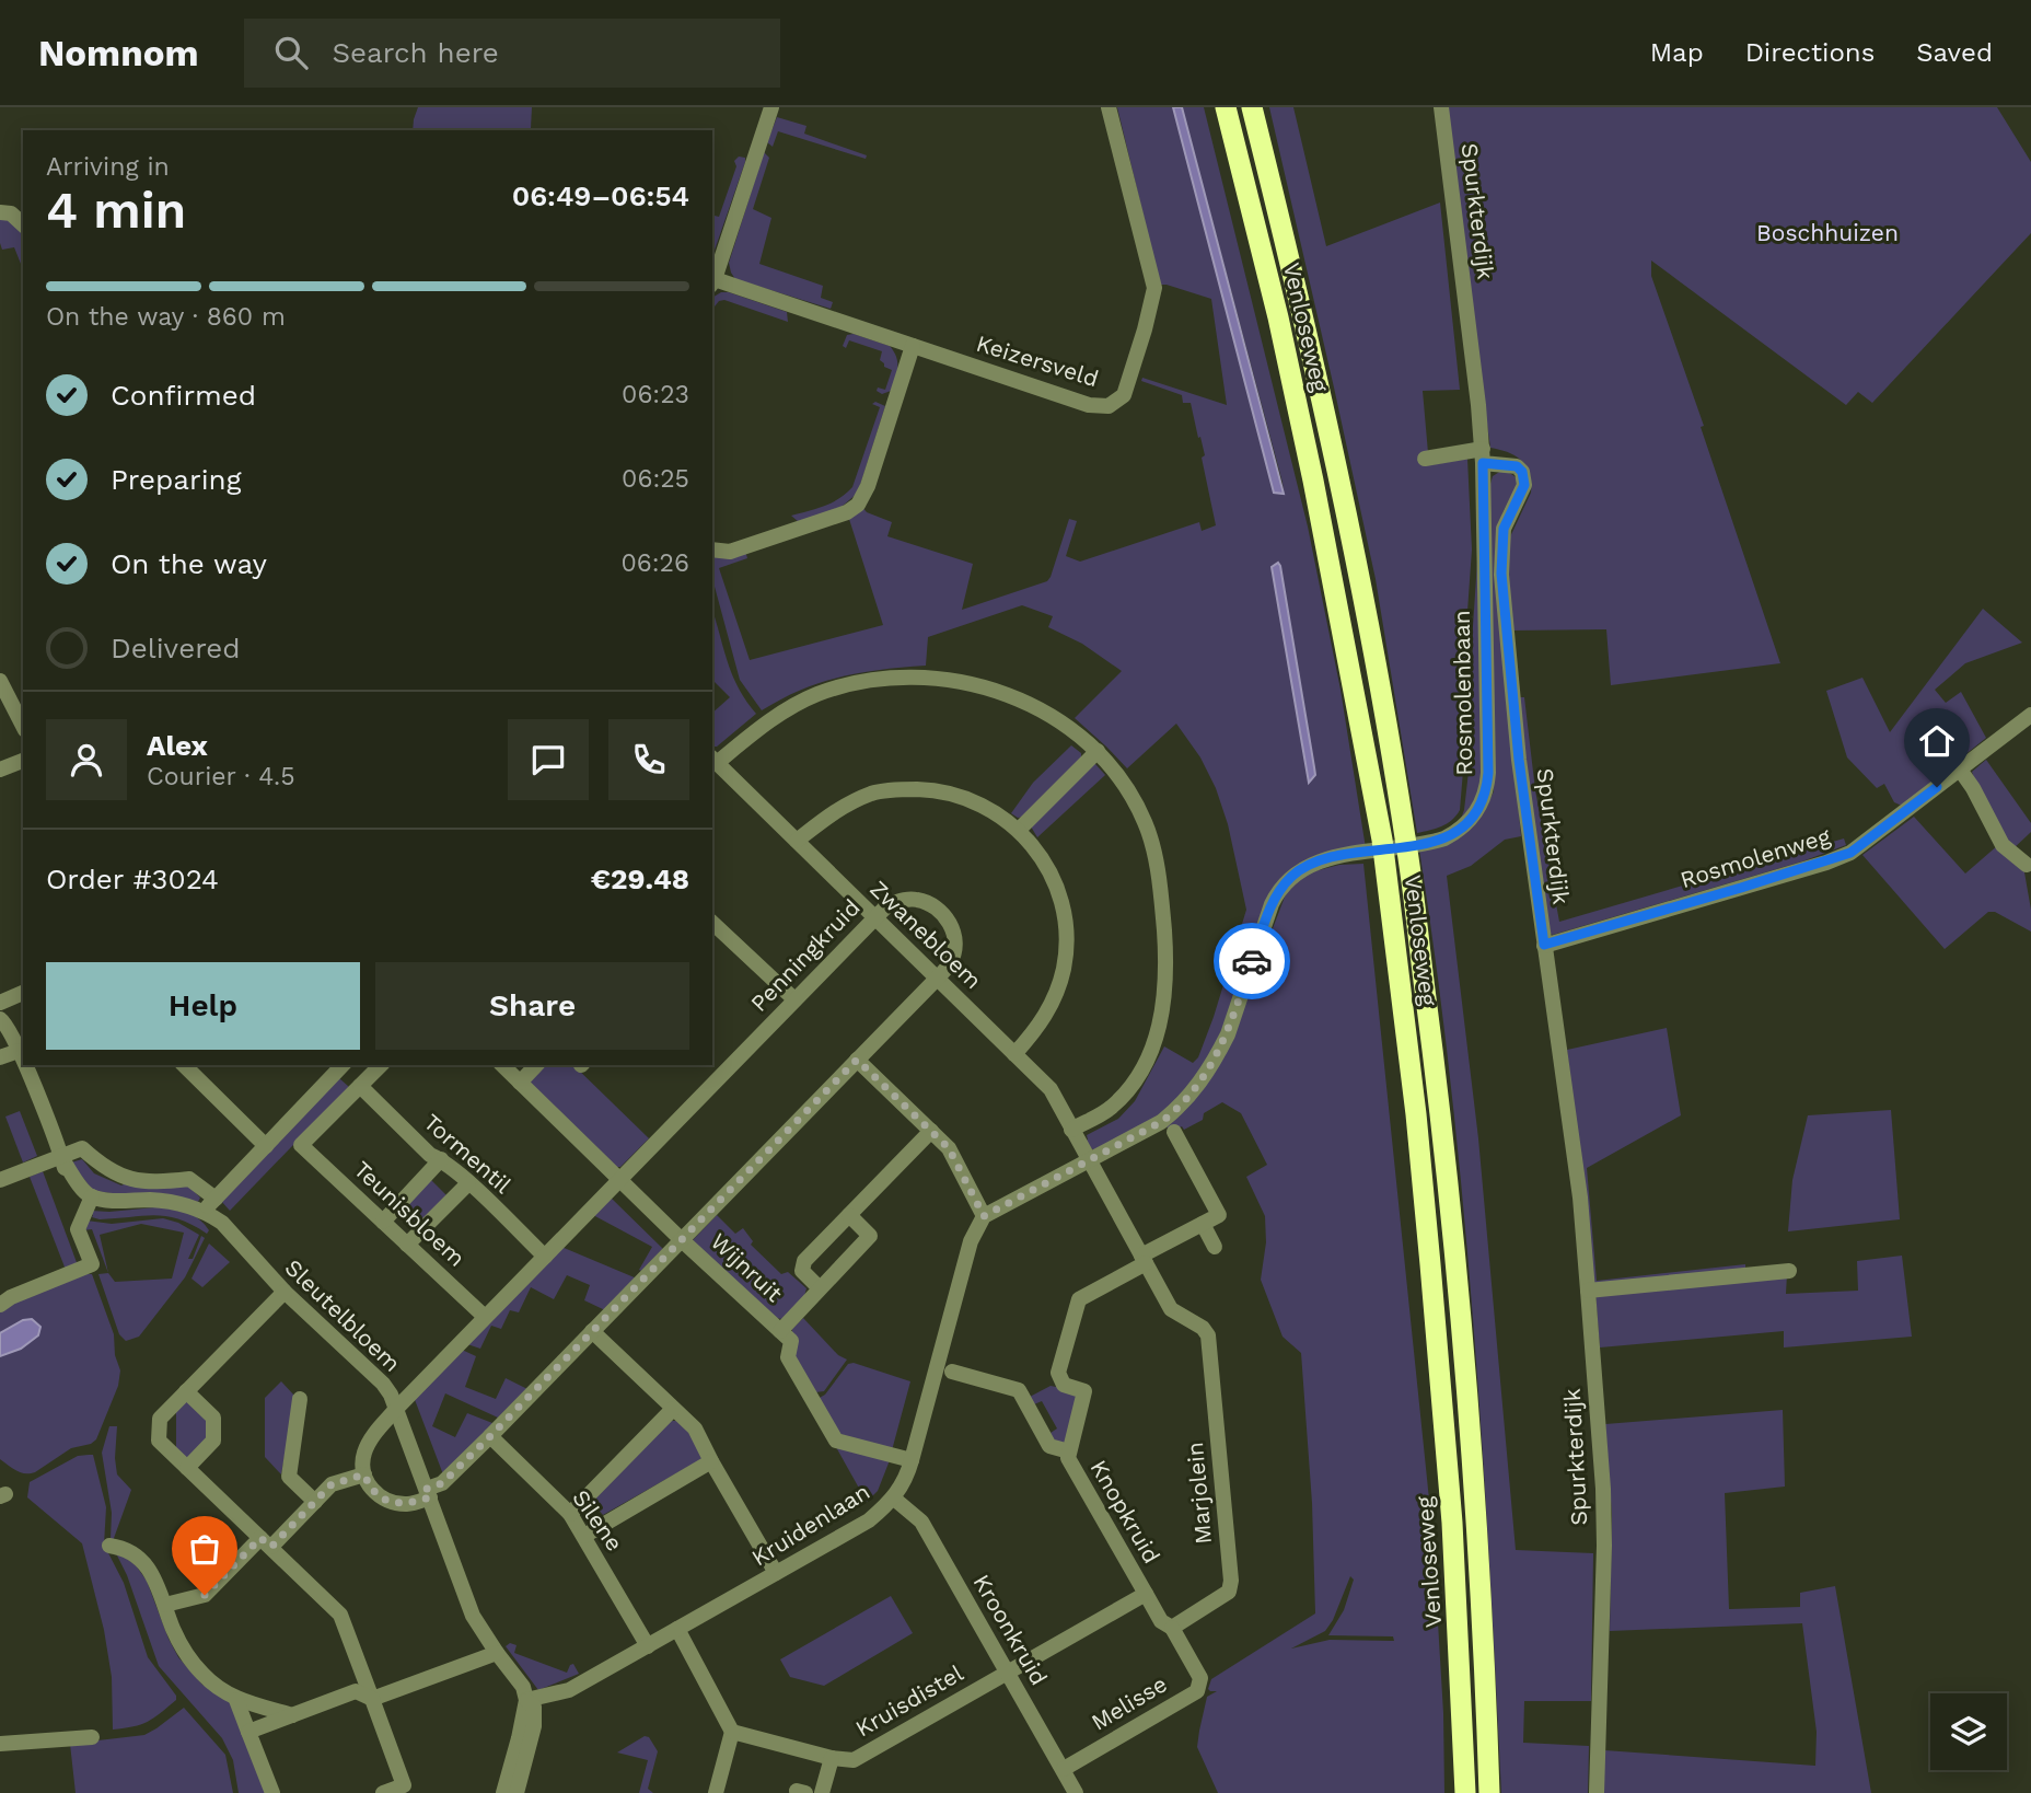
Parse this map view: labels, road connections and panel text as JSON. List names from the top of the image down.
{
  "streets": {
    "highway": ["Venloseweg"],
    "street": [
      "Spurkterdijk",
      "Keizersveld",
      "Rosmolenbaan",
      "Rosmolenweg",
      "Zwanebloem",
      "Penningkruid",
      "Tormentil",
      "Teunisbloem",
      "Wijnruit",
      "Sleutelbloem",
      "Marjolein",
      "Knopkruid",
      "Silene",
      "Kruidenlaan",
      "Kroonkruid",
      "Kruisdistel",
      "Melisse"
    ]
  },
  "crossings": [
    ["Spurkterdijk", "Rosmolenbaan"],
    ["Spurkterdijk", "Rosmolenweg"],
    ["Rosmolenbaan", "Zwanebloem"],
    ["Rosmolenbaan", "Marjolein"],
    ["Rosmolenbaan", "Kruidenlaan"],
    ["Zwanebloem", "Penningkruid"],
    ["Zwanebloem", "Marjolein"],
    ["Penningkruid", "Tormentil"],
    ["Penningkruid", "Teunisbloem"],
    ["Penningkruid", "Wijnruit"],
    ["Penningkruid", "Sleutelbloem"],
    ["Penningkruid", "Silene"],
    ["Tormentil", "Teunisbloem"],
    ["Wijnruit", "Kruidenlaan"],
    ["Sleutelbloem", "Kruidenlaan"],
    ["Marjolein", "Knopkruid"],
    ["Marjolein", "Melisse"],
    ["Silene", "Kruidenlaan"],
    ["Kruidenlaan", "Kroonkruid"],
    ["Kroonkruid", "Kruisdistel"],
    ["Kroonkruid", "Melisse"]
  ],
  "parks": ["Boschhuizen"],
  "page": {
    "header": "Nomnom",
    "search": "Search here",
    "nav": ["Map", "Directions", "Saved"],
    "heading": ["4 min", "Arriving in", "06:49–06:54"],
    "panel": [
      "Alex",
      "Courier · 4.5",
      "Order #3024",
      "€29.48"
    ],
    "bar": "On the way · 860 m",
    "list": [
      ["Confirmed", "06:23"],
      ["Preparing", "06:25"],
      ["On the way", "06:26"],
      "Delivered"
    ],
    "buttons": ["Help", "Share"]
  }
}
